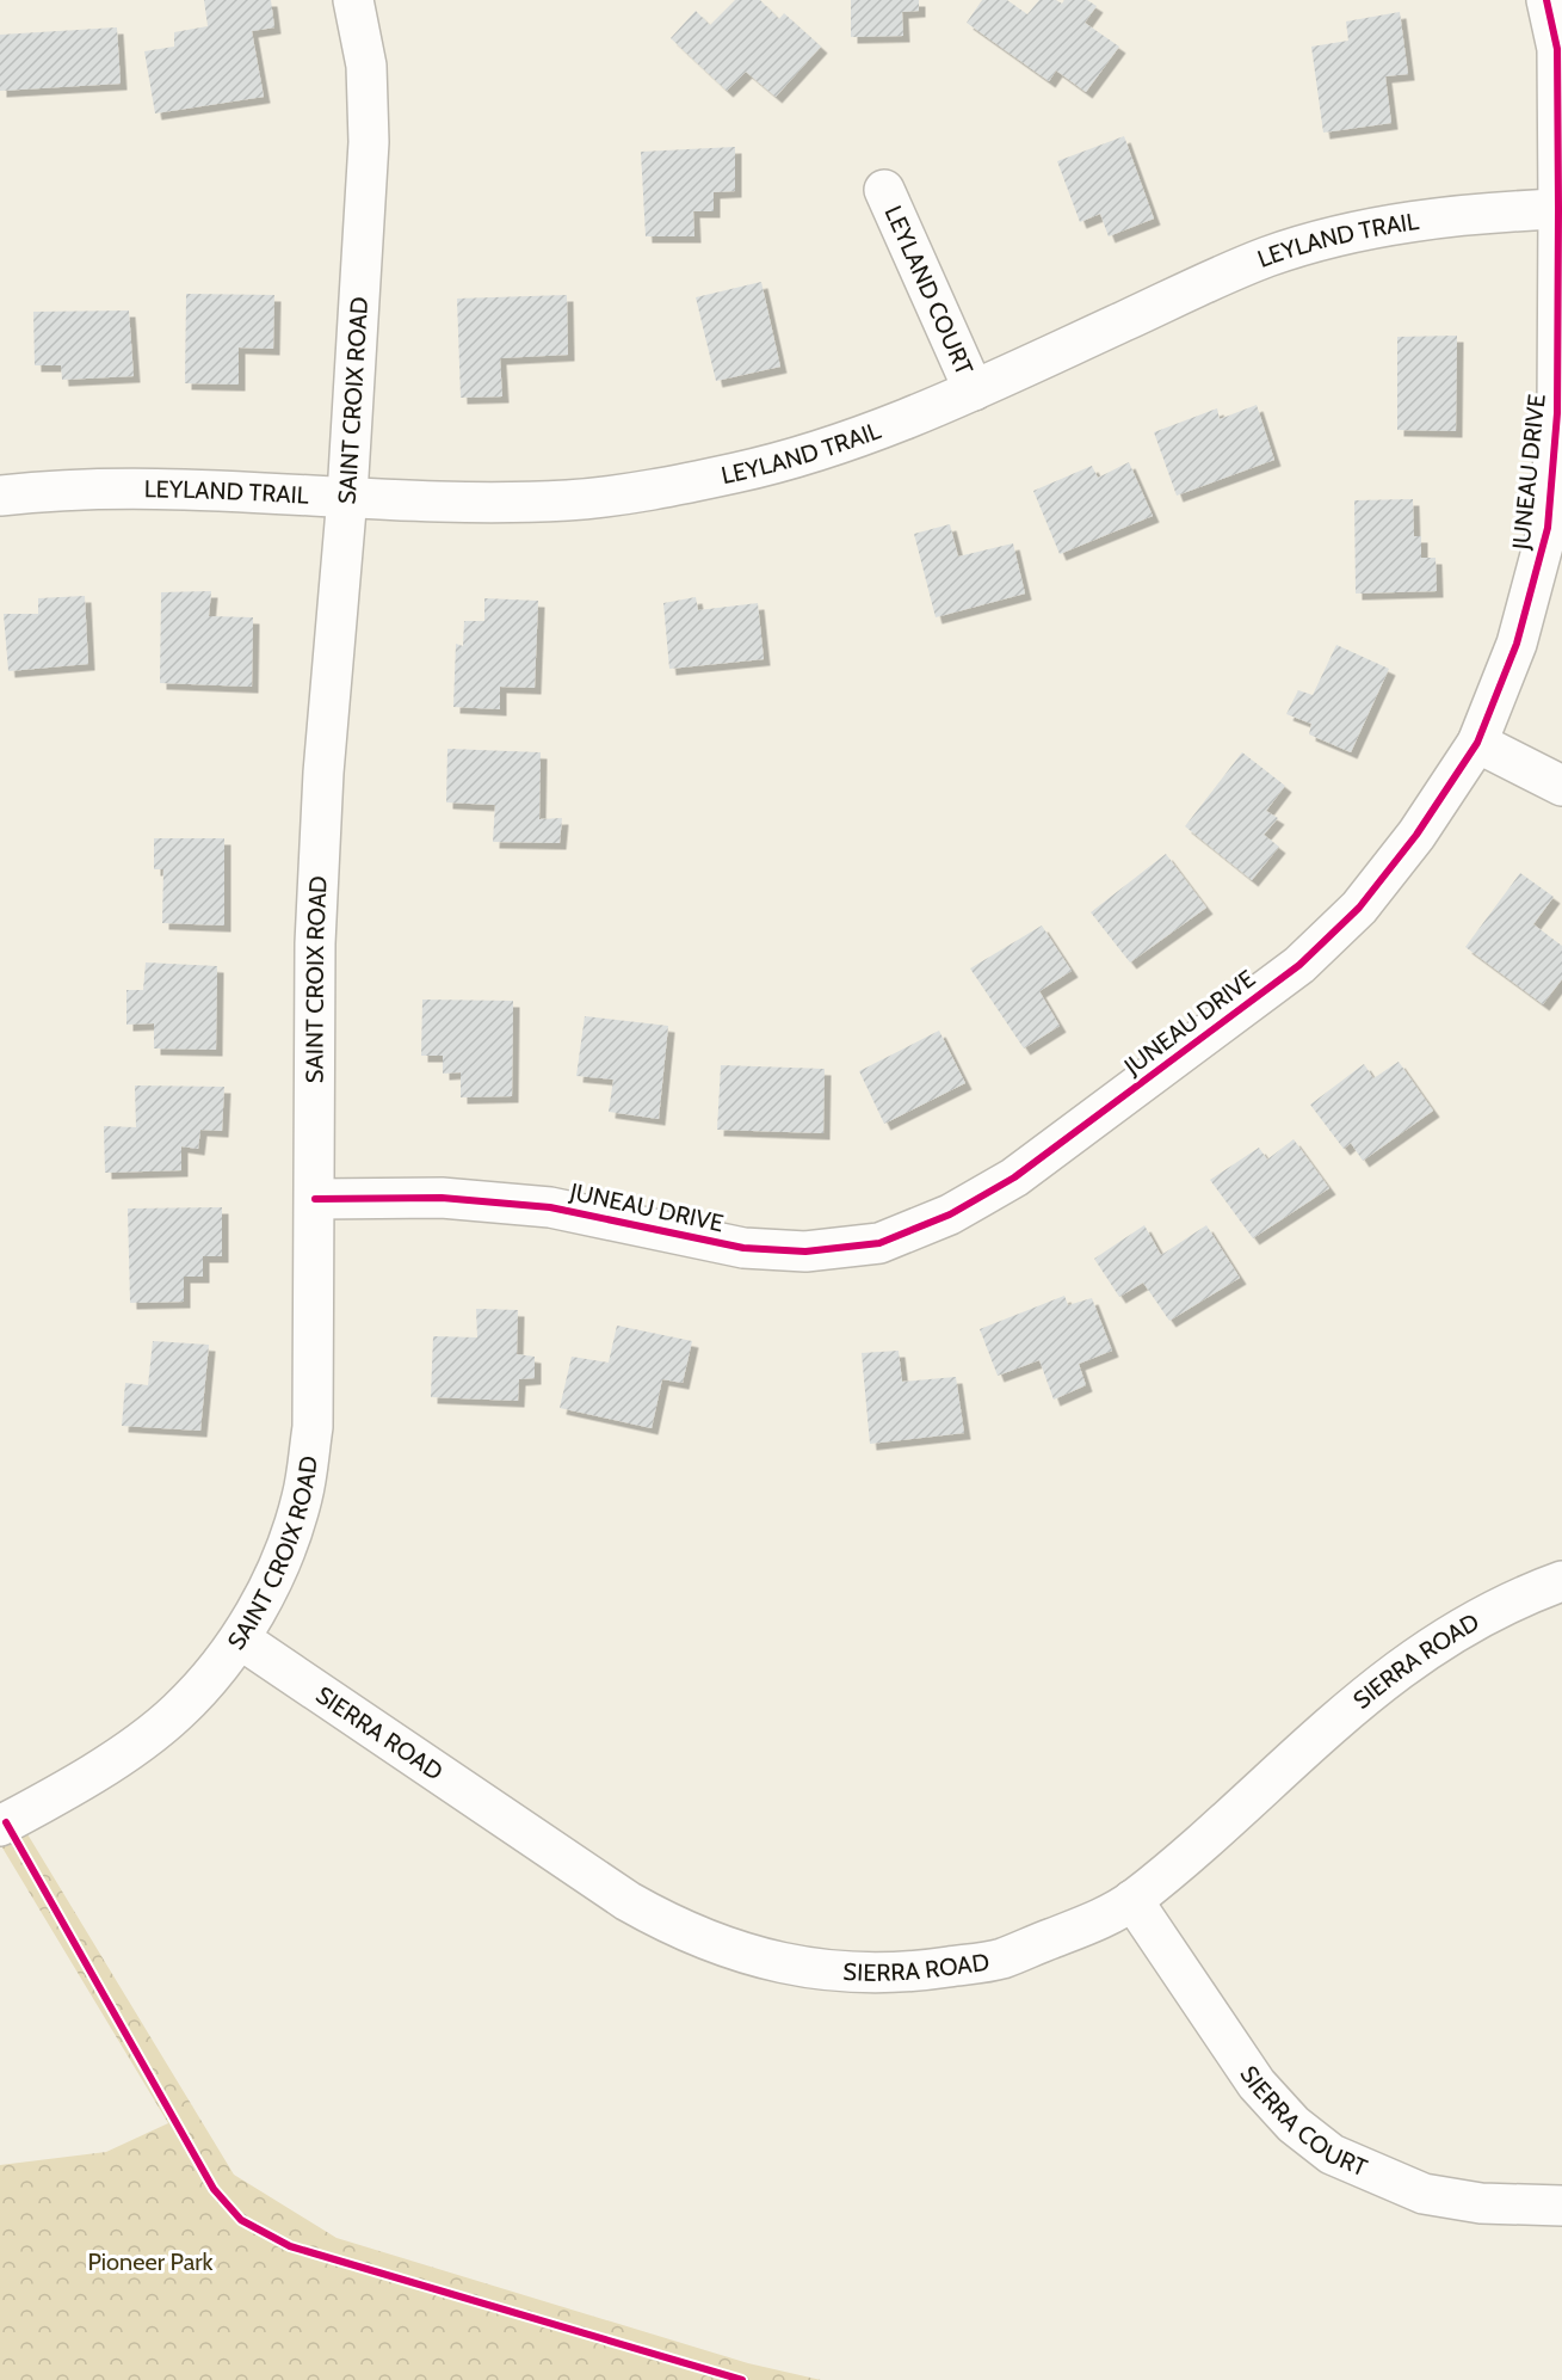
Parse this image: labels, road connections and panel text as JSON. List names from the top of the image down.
{
  "streets": {
    "street": [
      "LEYLAND TRAIL",
      "LEYLAND COURT",
      "SAINT CROIX ROAD",
      "JUNEAU DRIVE",
      "SIERRA ROAD",
      "SIERRA COURT"
    ]
  },
  "crossings": [
    ["LEYLAND TRAIL", "LEYLAND COURT"],
    ["LEYLAND TRAIL", "SAINT CROIX ROAD"],
    ["LEYLAND TRAIL", "JUNEAU DRIVE"],
    ["SAINT CROIX ROAD", "JUNEAU DRIVE"],
    ["SAINT CROIX ROAD", "SIERRA ROAD"],
    ["SIERRA ROAD", "SIERRA COURT"]
  ],
  "parks": ["Pioneer Park"]
}
